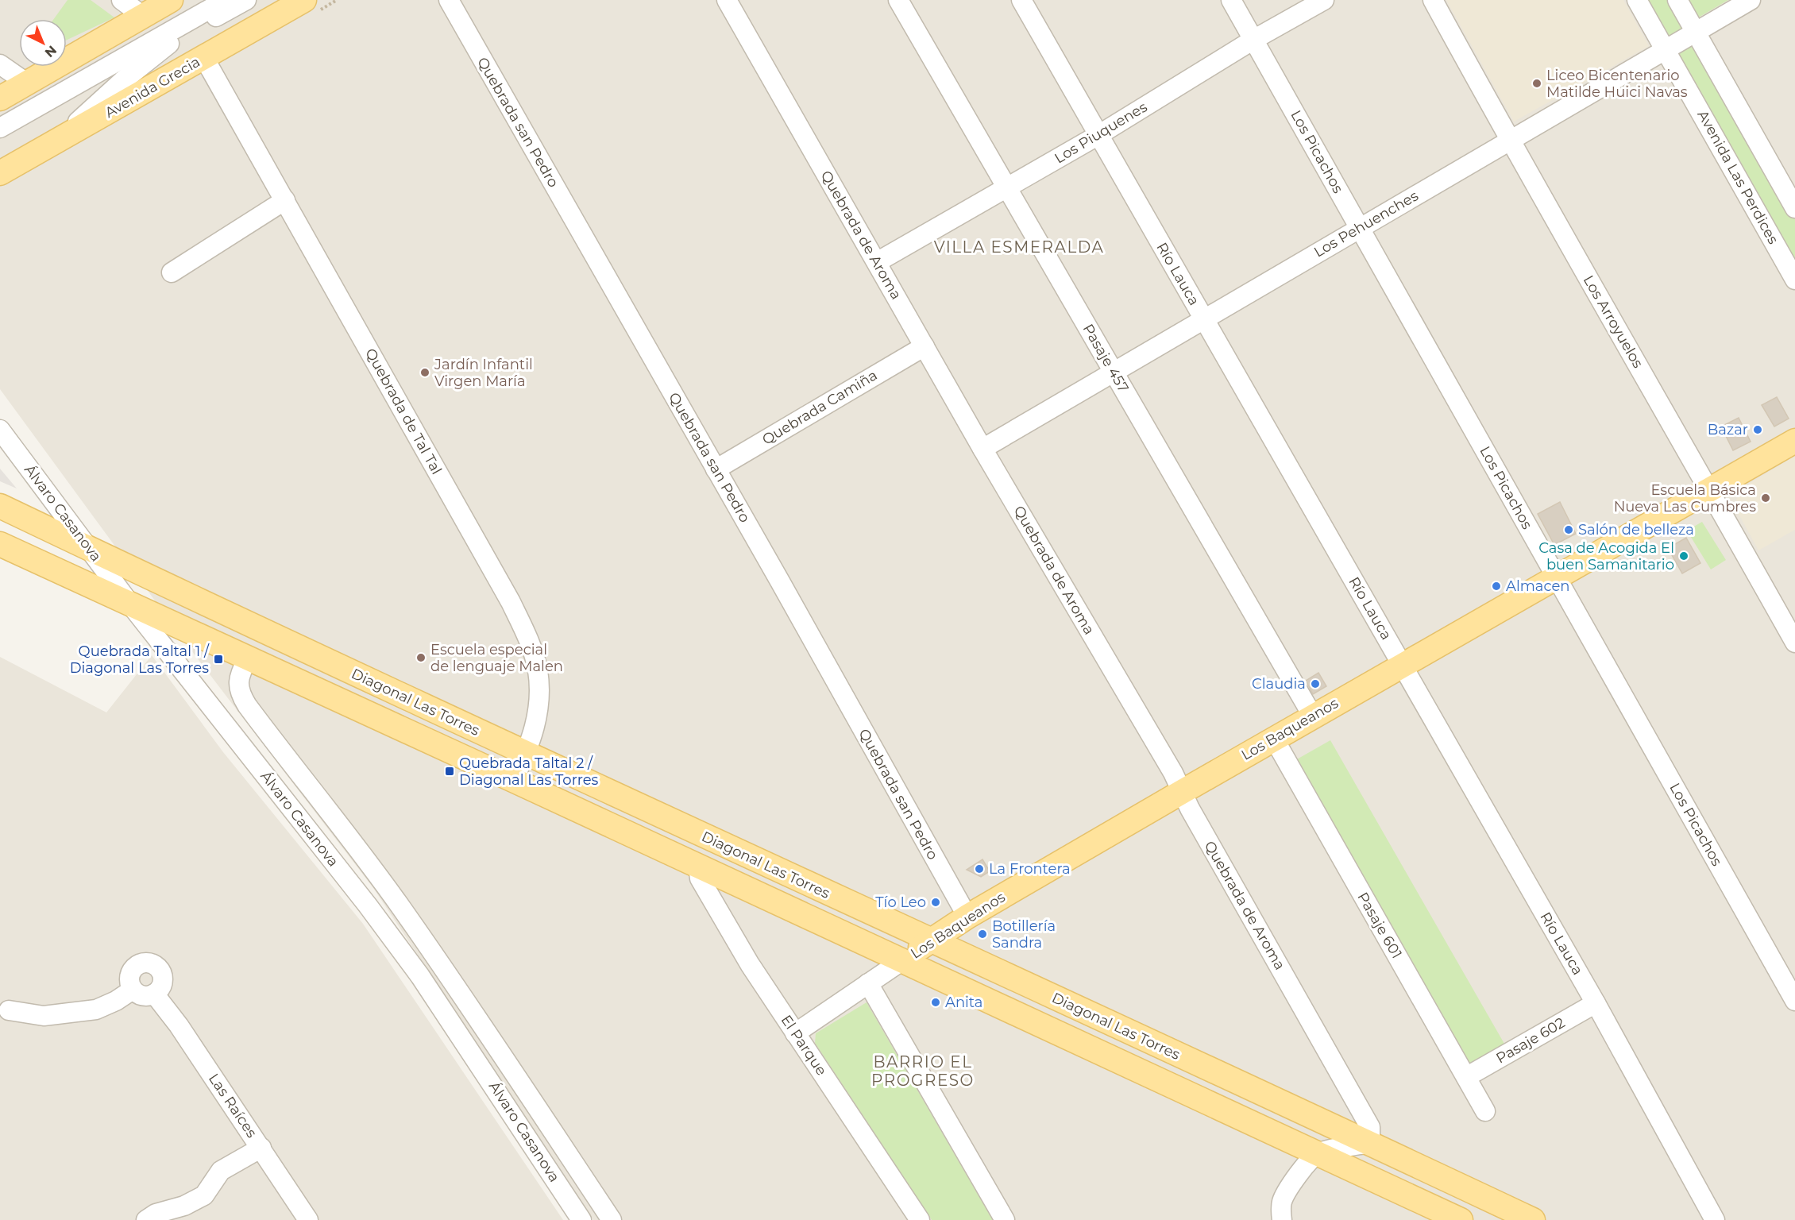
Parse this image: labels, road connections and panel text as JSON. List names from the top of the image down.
{
  "streets": {
    "main road": ["Avenida Grecia", "Diagonal Las Torres", "Los Baqueanos"],
    "street": [
      "Quebrada san Pedro",
      "Los Piuquenes",
      "Los Picachos",
      "Avenida Las Perdices",
      "Los Pehuenches",
      "Quebrada de Aroma",
      "Río Lauca",
      "Los Arroyuelos",
      "Pasaje 457",
      "Quebrada Camiña",
      "Quebrada de Tal Tal",
      "Álvaro Casanova",
      "Pasaje 601",
      "Pasaje 602",
      "El Parque",
      "Las Raíces"
    ]
  },
  "crossings": [
    ["Avenida Grecia", "Quebrada de Tal Tal"],
    ["Quebrada san Pedro", "Quebrada Camiña"],
    ["Quebrada san Pedro", "Los Baqueanos"],
    ["Los Piuquenes", "Los Picachos"],
    ["Los Piuquenes", "Quebrada de Aroma"],
    ["Los Piuquenes", "Río Lauca"],
    ["Los Piuquenes", "Pasaje 457"],
    ["Los Picachos", "Los Pehuenches"],
    ["Los Picachos", "Los Baqueanos"],
    ["Avenida Las Perdices", "Los Pehuenches"],
    ["Los Pehuenches", "Quebrada de Aroma"],
    ["Los Pehuenches", "Río Lauca"],
    ["Los Pehuenches", "Los Arroyuelos"],
    ["Los Pehuenches", "Pasaje 457"],
    ["Quebrada de Aroma", "Quebrada Camiña"],
    ["Quebrada de Aroma", "Diagonal Las Torres"],
    ["Quebrada de Aroma", "Los Baqueanos"],
    ["Río Lauca", "Los Baqueanos"],
    ["Río Lauca", "Pasaje 602"],
    ["Los Arroyuelos", "Los Baqueanos"],
    ["Pasaje 457", "Los Baqueanos"],
    ["Quebrada de Tal Tal", "Diagonal Las Torres"],
    ["Álvaro Casanova", "Diagonal Las Torres"],
    ["Diagonal Las Torres", "Los Baqueanos"],
    ["Diagonal Las Torres", "El Parque"],
    ["Los Baqueanos", "Pasaje 601"],
    ["Los Baqueanos", "El Parque"],
    ["Pasaje 601", "Pasaje 602"]
  ],
  "districts": ["VILLA ESMERALDA", "BARRIO EL PROGRESO"],
  "places": {
    "other": [
      "Liceo Bicentenario Matilde Huici Navas",
      "Jardín Infantil Virgen María",
      "Bazar",
      "Escuela Básica Nueva Las Cumbres",
      "Salón de belleza",
      "Casa de Acogida El buen Samanitario",
      "Almacen",
      "Escuela especial de lenguaje Malen",
      "Claudia",
      "La Frontera",
      "Tío Leo",
      "Botillería Sandra",
      "Anita"
    ],
    "transit": ["Quebrada Taltal 1 / Diagonal Las Torres", "Quebrada Taltal 2 / Diagonal Las Torres"]
  },
  "north": "bottom right"
}
